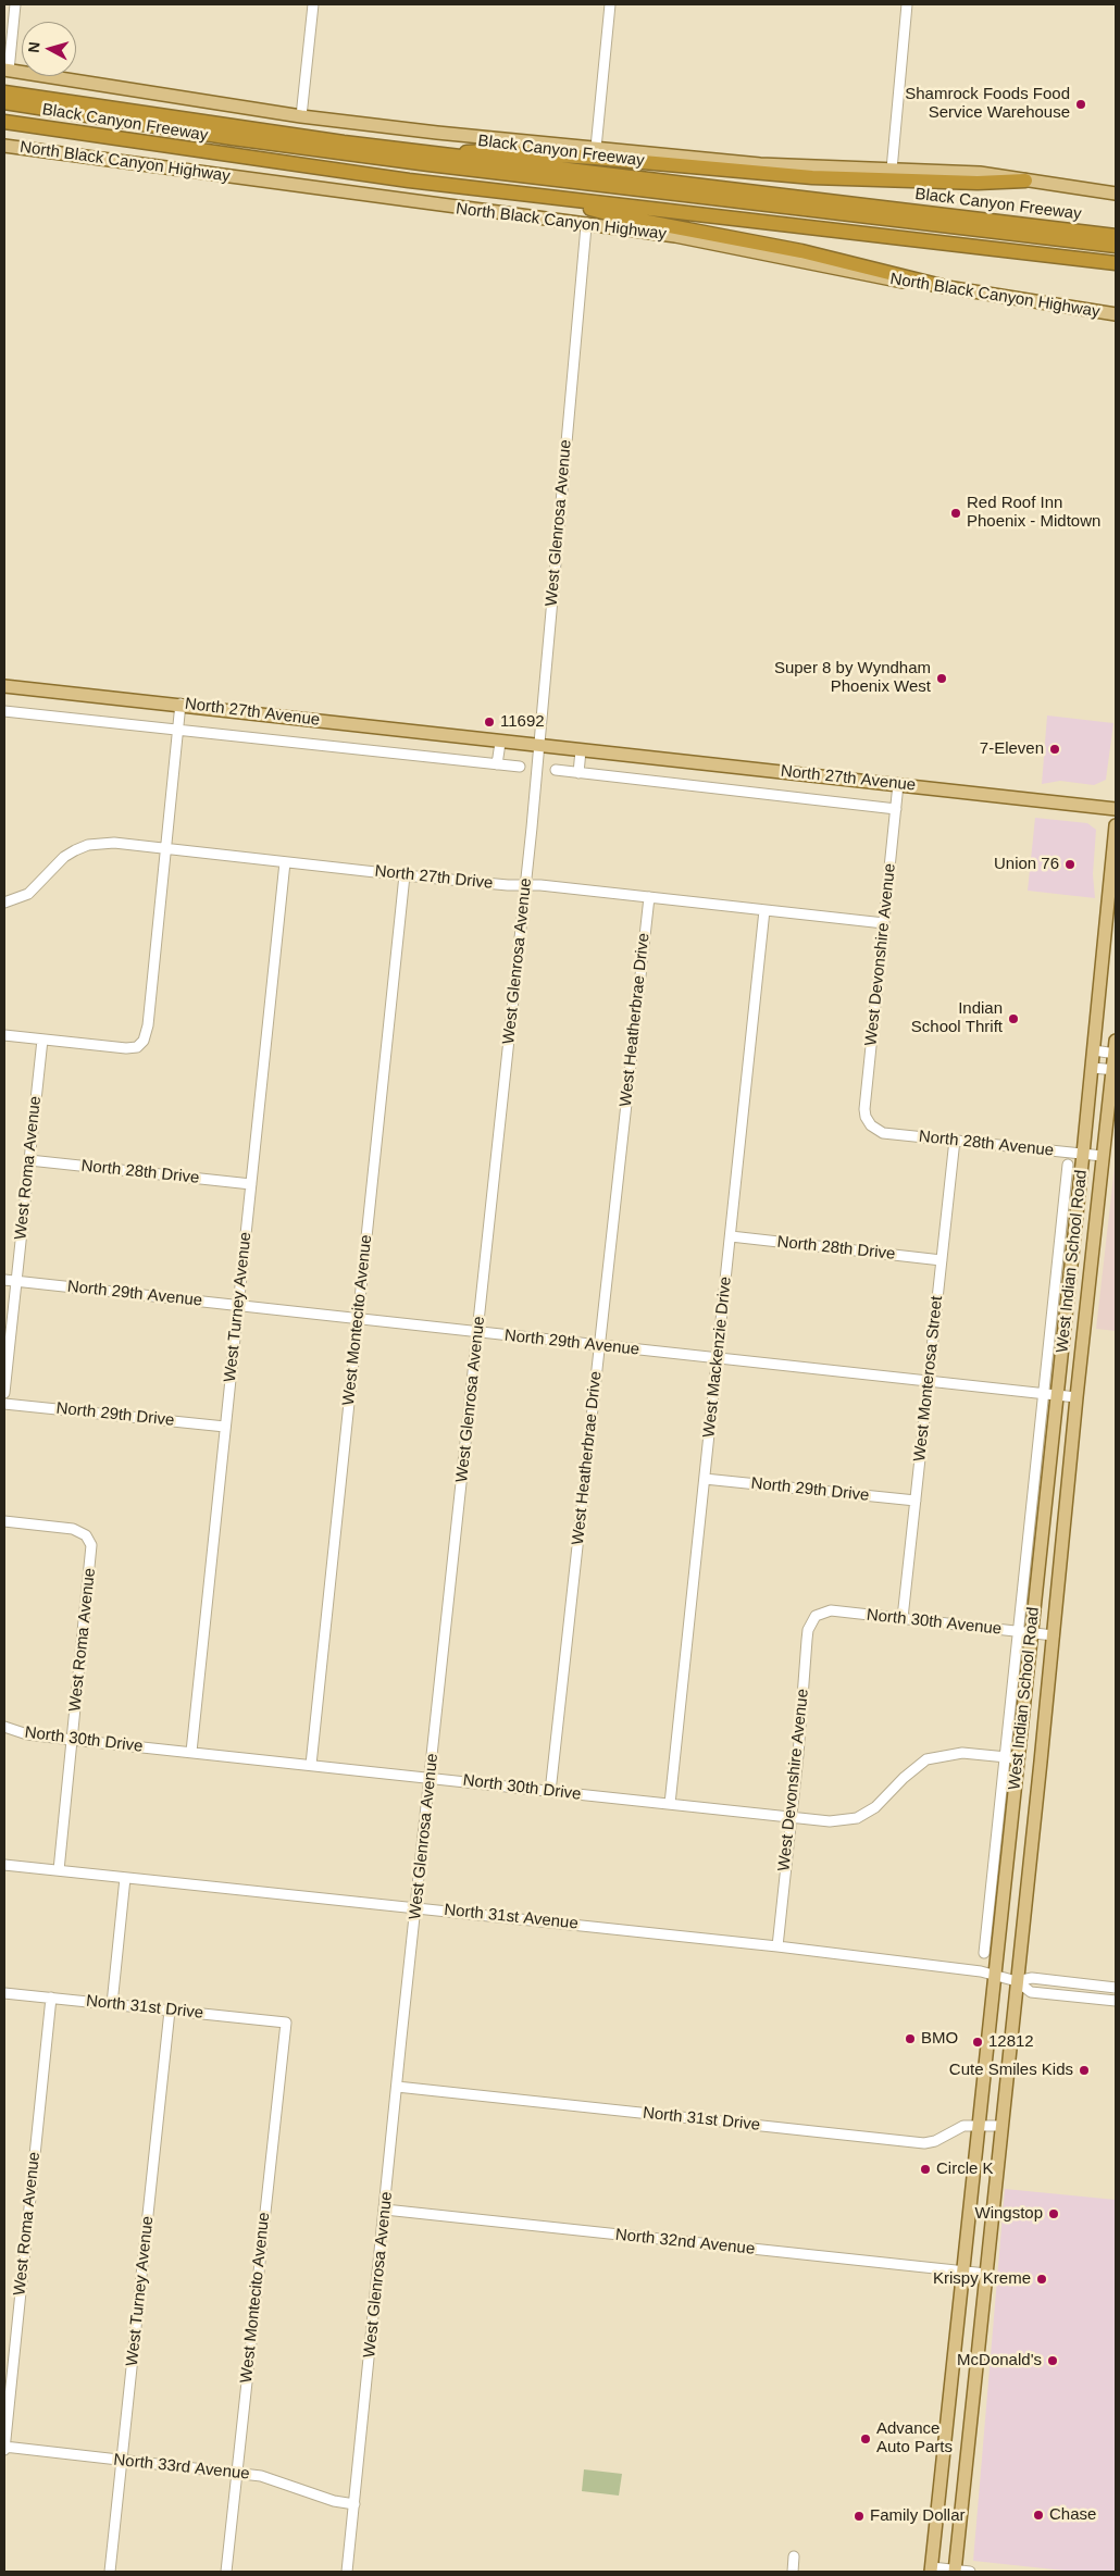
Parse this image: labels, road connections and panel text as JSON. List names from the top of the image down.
{
  "streets": {
    "highway": ["Black Canyon Freeway"],
    "main road": ["North Black Canyon Highway", "North 27th Avenue", "West Indian School Road"],
    "street": [
      "West Glenrosa Avenue",
      "North 27th Drive",
      "West Devonshire Avenue",
      "West Heatherbrae Drive",
      "North 28th Avenue",
      "West Roma Avenue",
      "North 28th Drive",
      "North 29th Avenue",
      "West Turney Avenue",
      "West Montecito Avenue",
      "West Mackenzie Drive",
      "West Monterosa Street",
      "North 29th Drive",
      "North 30th Avenue",
      "North 30th Drive",
      "North 31st Avenue",
      "North 31st Drive",
      "North 32nd Avenue",
      "North 33rd Avenue"
    ]
  },
  "crossings": [
    ["North Black Canyon Highway", "West Glenrosa Avenue"],
    ["West Glenrosa Avenue", "North 27th Avenue"],
    ["West Glenrosa Avenue", "North 27th Drive"],
    ["West Glenrosa Avenue", "North 29th Avenue"],
    ["West Glenrosa Avenue", "North 30th Drive"],
    ["West Glenrosa Avenue", "North 31st Avenue"],
    ["West Glenrosa Avenue", "North 31st Drive"],
    ["West Glenrosa Avenue", "North 32nd Avenue"],
    ["West Glenrosa Avenue", "North 33rd Avenue"],
    ["North 27th Avenue", "West Devonshire Avenue"],
    ["North 27th Drive", "West Devonshire Avenue"],
    ["North 27th Drive", "West Heatherbrae Drive"],
    ["North 27th Drive", "West Turney Avenue"],
    ["North 27th Drive", "West Montecito Avenue"],
    ["North 27th Drive", "West Mackenzie Drive"],
    ["West Devonshire Avenue", "North 28th Avenue"],
    ["West Devonshire Avenue", "North 30th Avenue"],
    ["West Devonshire Avenue", "North 30th Drive"],
    ["West Devonshire Avenue", "North 31st Avenue"],
    ["West Heatherbrae Drive", "North 29th Avenue"],
    ["West Heatherbrae Drive", "North 30th Drive"],
    ["North 28th Avenue", "West Indian School Road"],
    ["North 28th Avenue", "West Monterosa Street"],
    ["West Roma Avenue", "North 28th Drive"],
    ["West Roma Avenue", "North 29th Avenue"],
    ["West Roma Avenue", "North 30th Drive"],
    ["West Roma Avenue", "North 31st Avenue"],
    ["West Roma Avenue", "North 31st Drive"],
    ["West Roma Avenue", "North 33rd Avenue"],
    ["North 28th Drive", "West Turney Avenue"],
    ["North 28th Drive", "West Mackenzie Drive"],
    ["North 28th Drive", "West Monterosa Street"],
    ["West Indian School Road", "North 29th Avenue"],
    ["West Indian School Road", "North 30th Avenue"],
    ["West Indian School Road", "North 30th Drive"],
    ["West Indian School Road", "North 31st Avenue"],
    ["West Indian School Road", "North 31st Drive"],
    ["West Indian School Road", "North 32nd Avenue"],
    ["North 29th Avenue", "West Turney Avenue"],
    ["North 29th Avenue", "West Montecito Avenue"],
    ["North 29th Avenue", "West Mackenzie Drive"],
    ["North 29th Avenue", "West Monterosa Street"],
    ["West Turney Avenue", "North 29th Drive"],
    ["West Turney Avenue", "North 30th Drive"],
    ["West Turney Avenue", "North 31st Drive"],
    ["West Turney Avenue", "North 33rd Avenue"],
    ["West Montecito Avenue", "North 30th Drive"],
    ["West Montecito Avenue", "North 31st Drive"],
    ["West Montecito Avenue", "North 33rd Avenue"],
    ["West Mackenzie Drive", "North 29th Drive"],
    ["West Mackenzie Drive", "North 30th Drive"],
    ["West Monterosa Street", "North 29th Drive"],
    ["West Monterosa Street", "North 30th Avenue"]
  ],
  "places": [
    "Shamrock Foods Food Service Warehouse",
    "Red Roof Inn Phoenix - Midtown",
    "Super 8 by Wyndham Phoenix West",
    "11692",
    "7-Eleven",
    "Union 76",
    "Indian School Thrift",
    "BMO",
    "12812",
    "Cute Smiles Kids",
    "Circle K",
    "Wingstop",
    "Krispy Kreme",
    "McDonald's",
    "Advance Auto Parts",
    "Chase",
    "Family Dollar"
  ],
  "north": "left"
}
